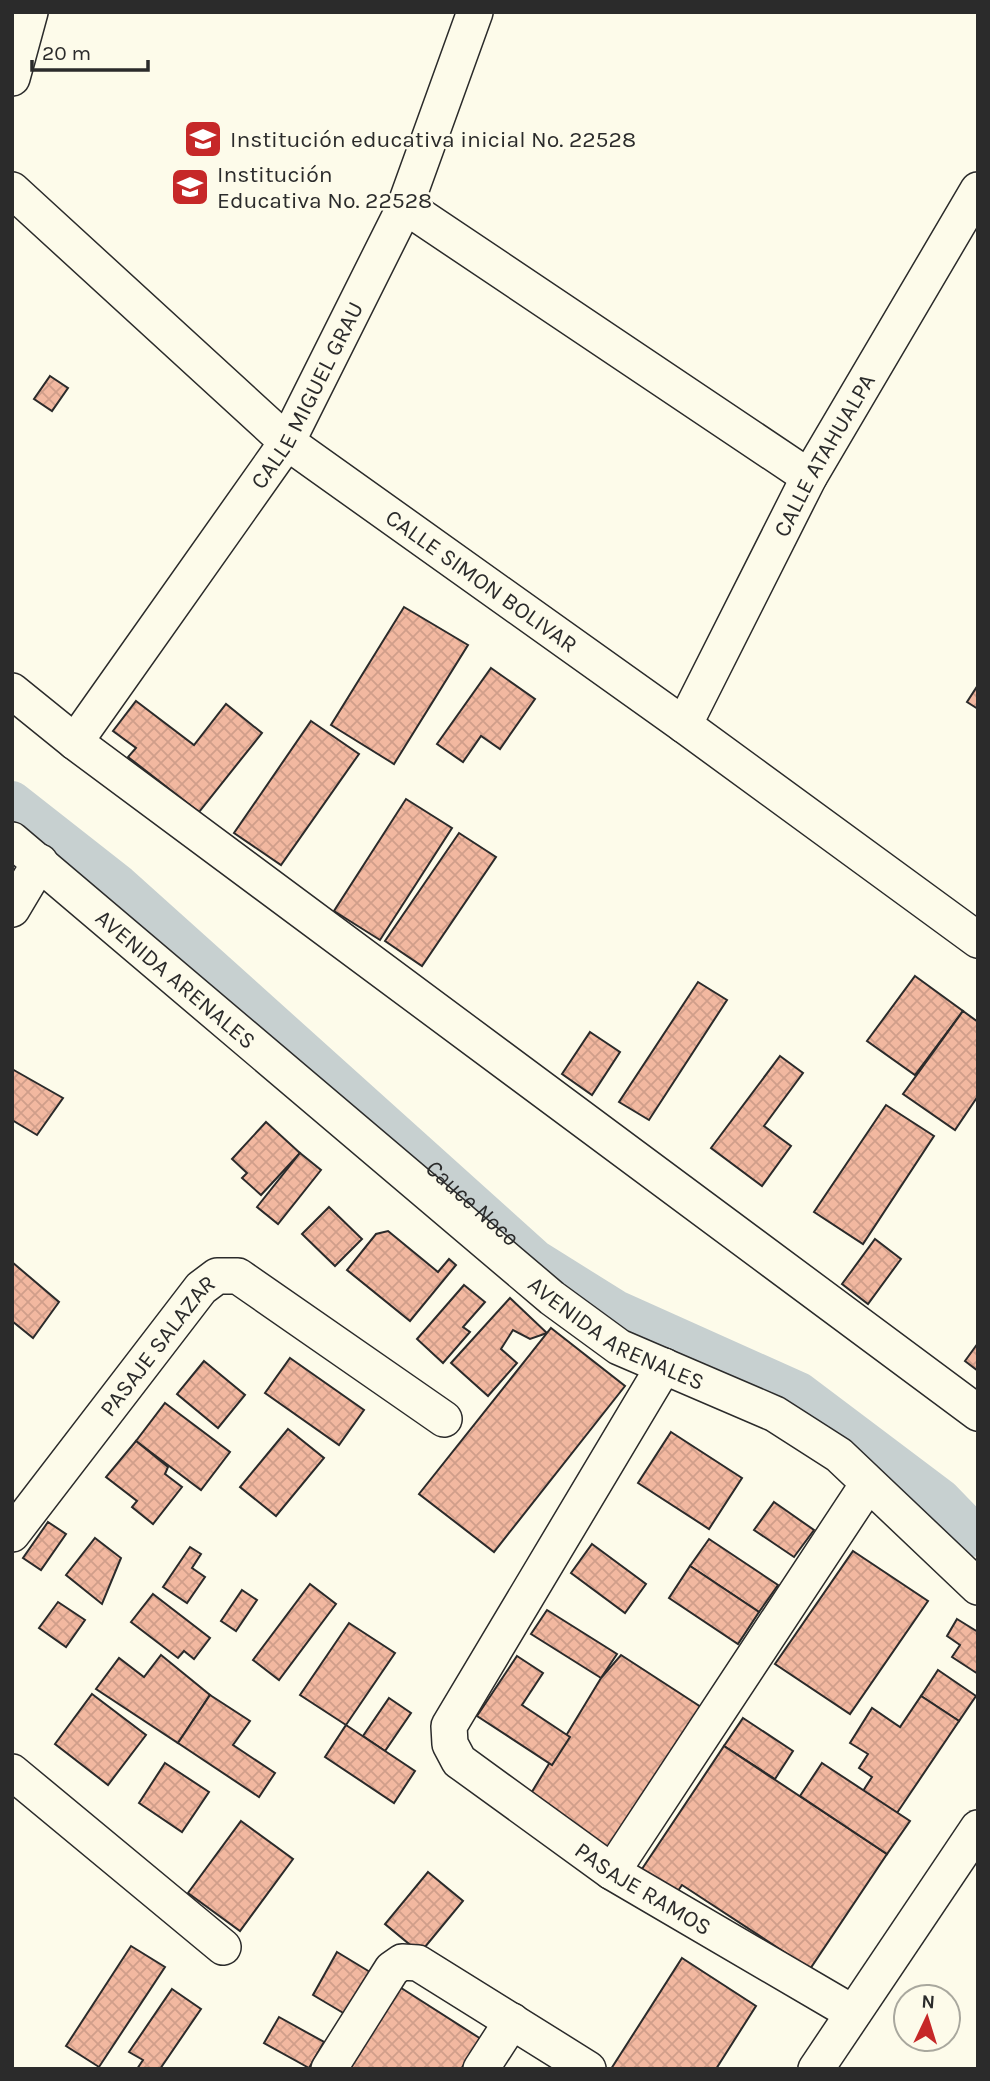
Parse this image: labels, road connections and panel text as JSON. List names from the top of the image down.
{
  "streets": {
    "street": [
      "CALLE MIGUEL GRAU",
      "CALLE ATAHUALPA",
      "CALLE SIMON BOLIVAR",
      "AVENIDA ARENALES",
      "PASAJE SALAZAR",
      "PASAJE RAMOS"
    ]
  },
  "crossings": [
    ["CALLE MIGUEL GRAU", "CALLE SIMON BOLIVAR"],
    ["CALLE ATAHUALPA", "CALLE SIMON BOLIVAR"],
    ["AVENIDA ARENALES", "PASAJE RAMOS"]
  ],
  "water": ["Cauce Noco"],
  "places": {
    "school or university": ["Institución educativa inicial No. 22528", "Institución Educativa No. 22528"]
  },
  "scale_bar": "20 m",
  "north": "top"
}
